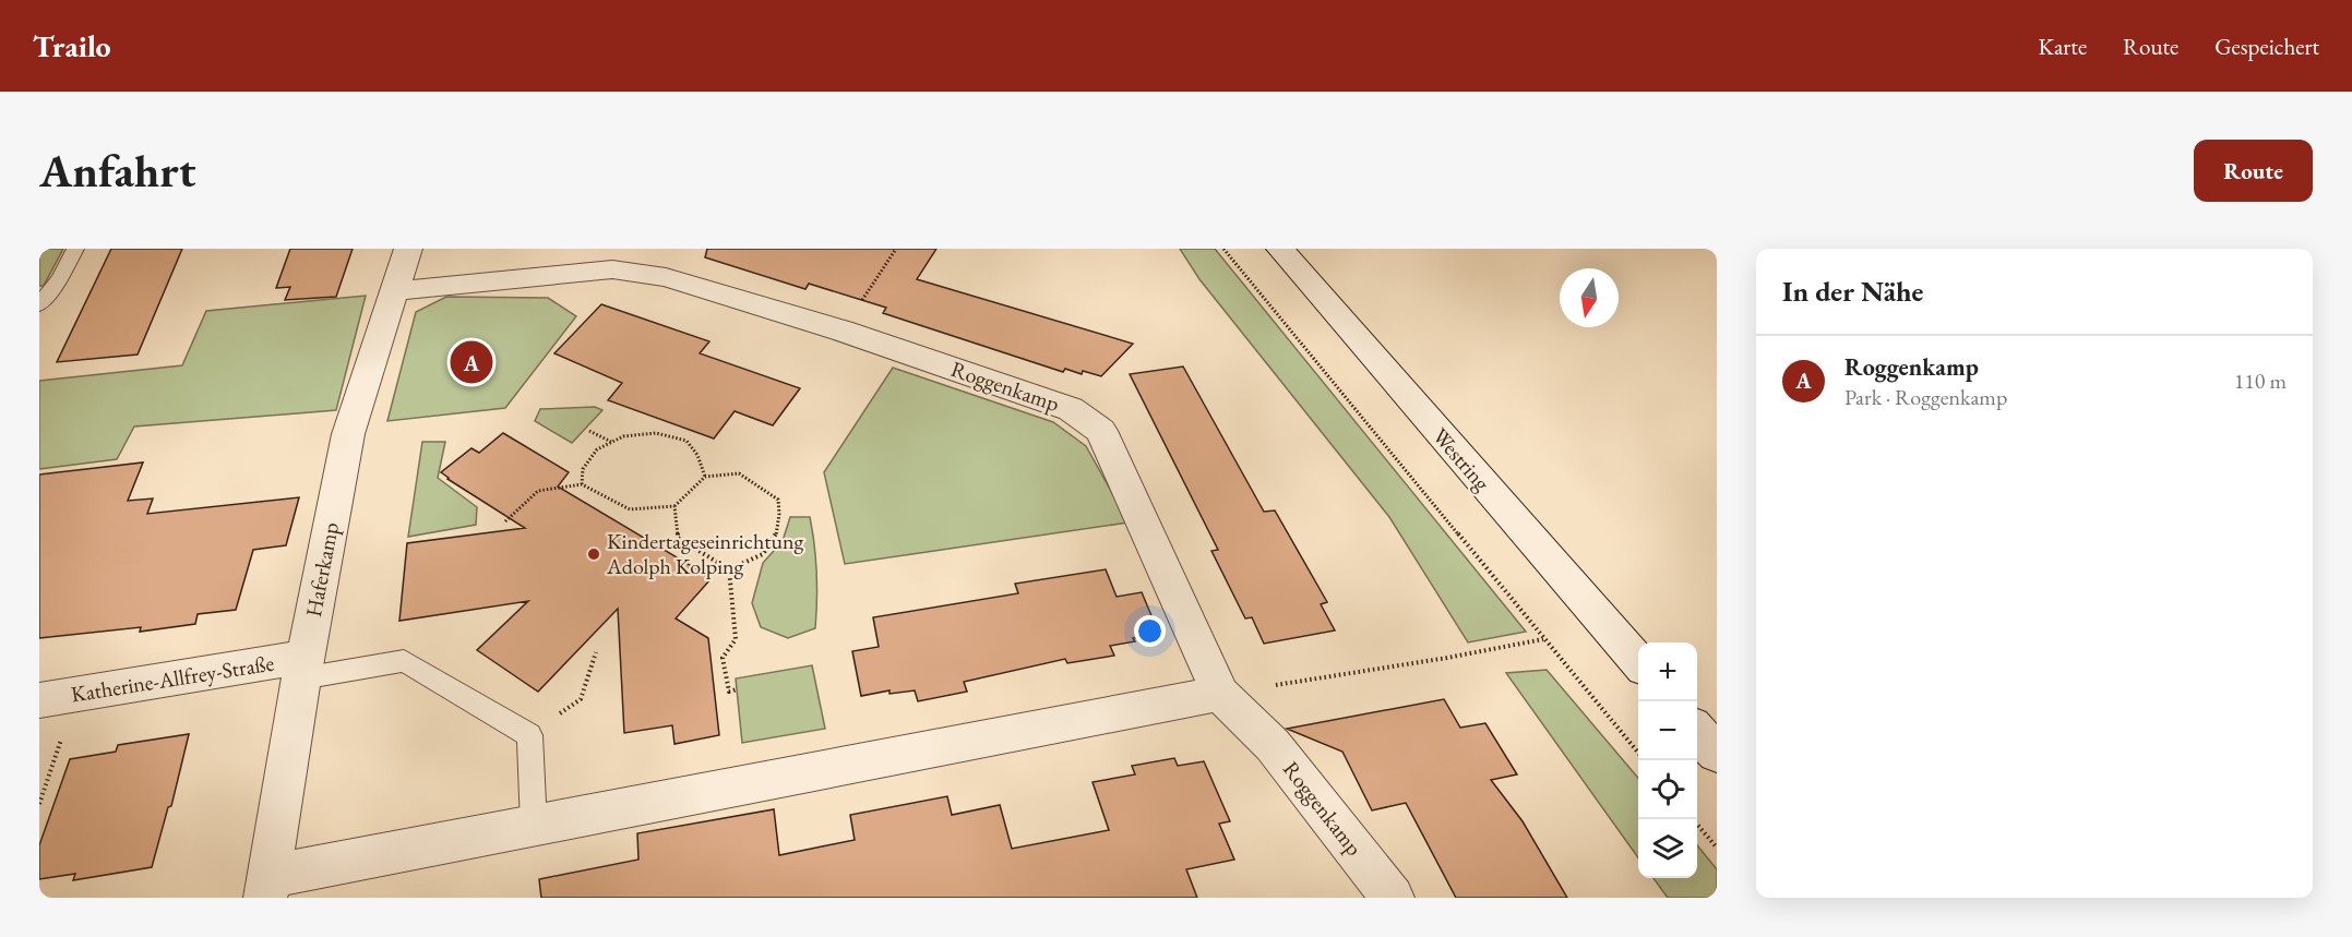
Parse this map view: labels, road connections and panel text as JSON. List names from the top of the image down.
{
  "streets": {
    "street": [
      "Roggenkamp",
      "Westring",
      "Haferkamp",
      "Katherine-Allfrey-Straße"
    ]
  },
  "crossings": [
    ["Roggenkamp", "Haferkamp"],
    ["Haferkamp", "Katherine-Allfrey-Straße"]
  ],
  "places": ["Kindertageseinrichtung Adolph Kolping"],
  "north": "bottom",
  "page": {
    "header": "Trailo",
    "nav": ["Karte", "Route", "Gespeichert"],
    "buttons": "Route",
    "title": "Anfahrt",
    "heading": "In der Nähe",
    "list": [
      {
        "mark": "A",
        "name": "Roggenkamp",
        "note": "Park · Roggenkamp",
        "value": "110 m"
      }
    ],
    "pins": "A",
    "map_buttons": ["+", "−"]
  }
}
